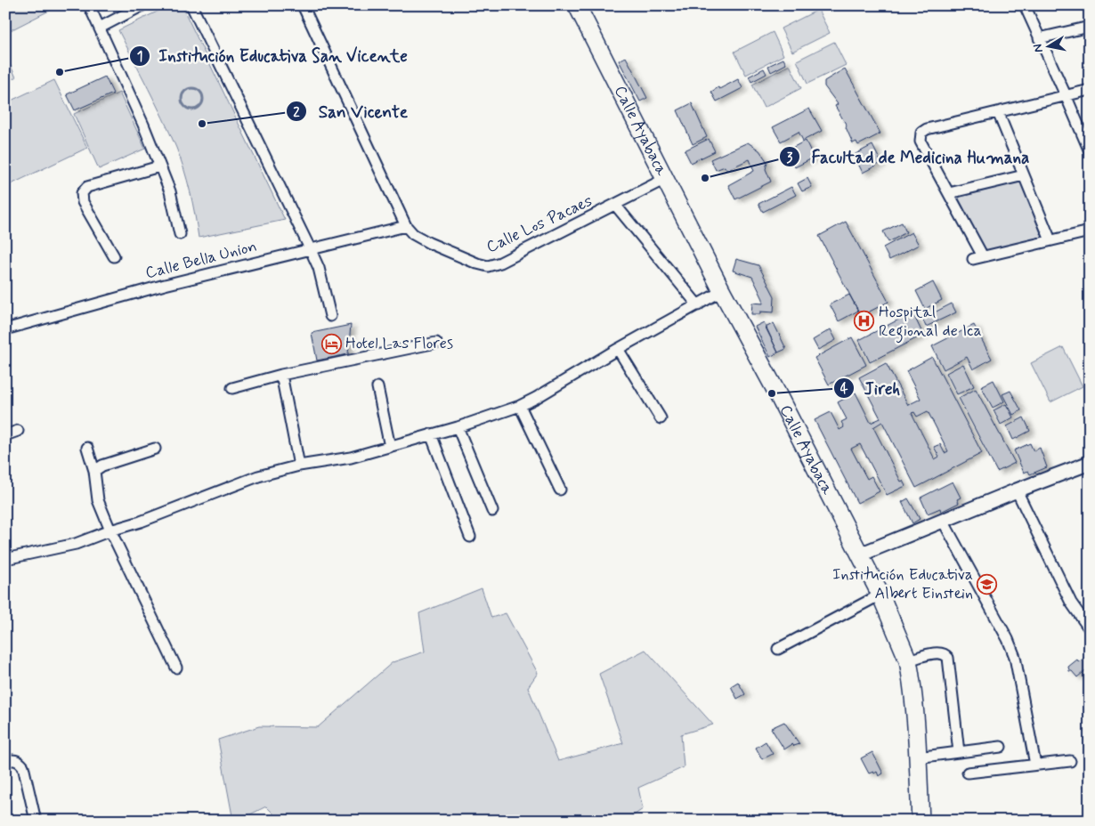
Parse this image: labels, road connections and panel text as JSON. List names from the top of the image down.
{
  "streets": {
    "main road": ["Calle Ayabaca"],
    "street": ["Calle Los Pacaes", "Calle Bella Union"]
  },
  "crossings": [
    ["Calle Ayabaca", "Calle Los Pacaes"],
    ["Calle Los Pacaes", "Calle Bella Union"]
  ],
  "places": {
    "other": [
      "Institución Educativa San Vicente",
      "San Vicente",
      "Facultad de Medicina Humana",
      "Jireh"
    ],
    "hospital": ["Hospital Regional de Ica"],
    "hotel": ["Hotel Las Flores"],
    "school or university": ["Institución Educativa Albert Einstein"]
  },
  "north": "left"
}
